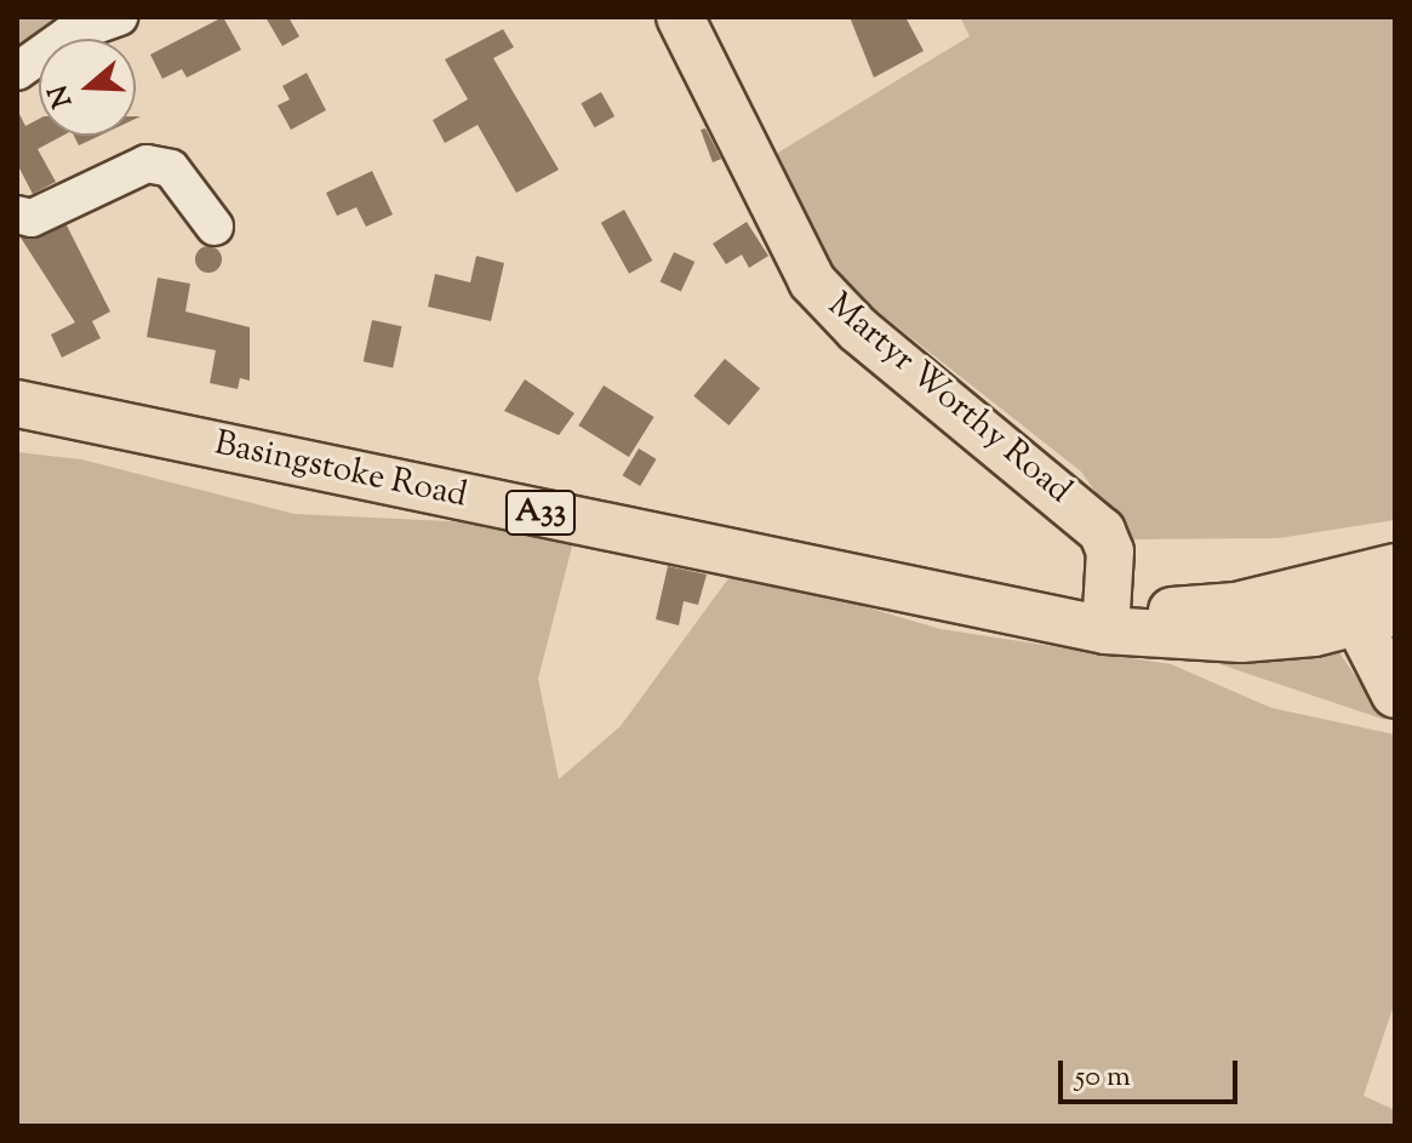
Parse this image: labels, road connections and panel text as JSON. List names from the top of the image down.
{
  "streets": {
    "main road": ["Martyr Worthy Road", "Basingstoke Road", "A33"]
  },
  "crossings": [
    ["Martyr Worthy Road", "Basingstoke Road"]
  ],
  "scale_bar": "50 m",
  "north": "left"
}
